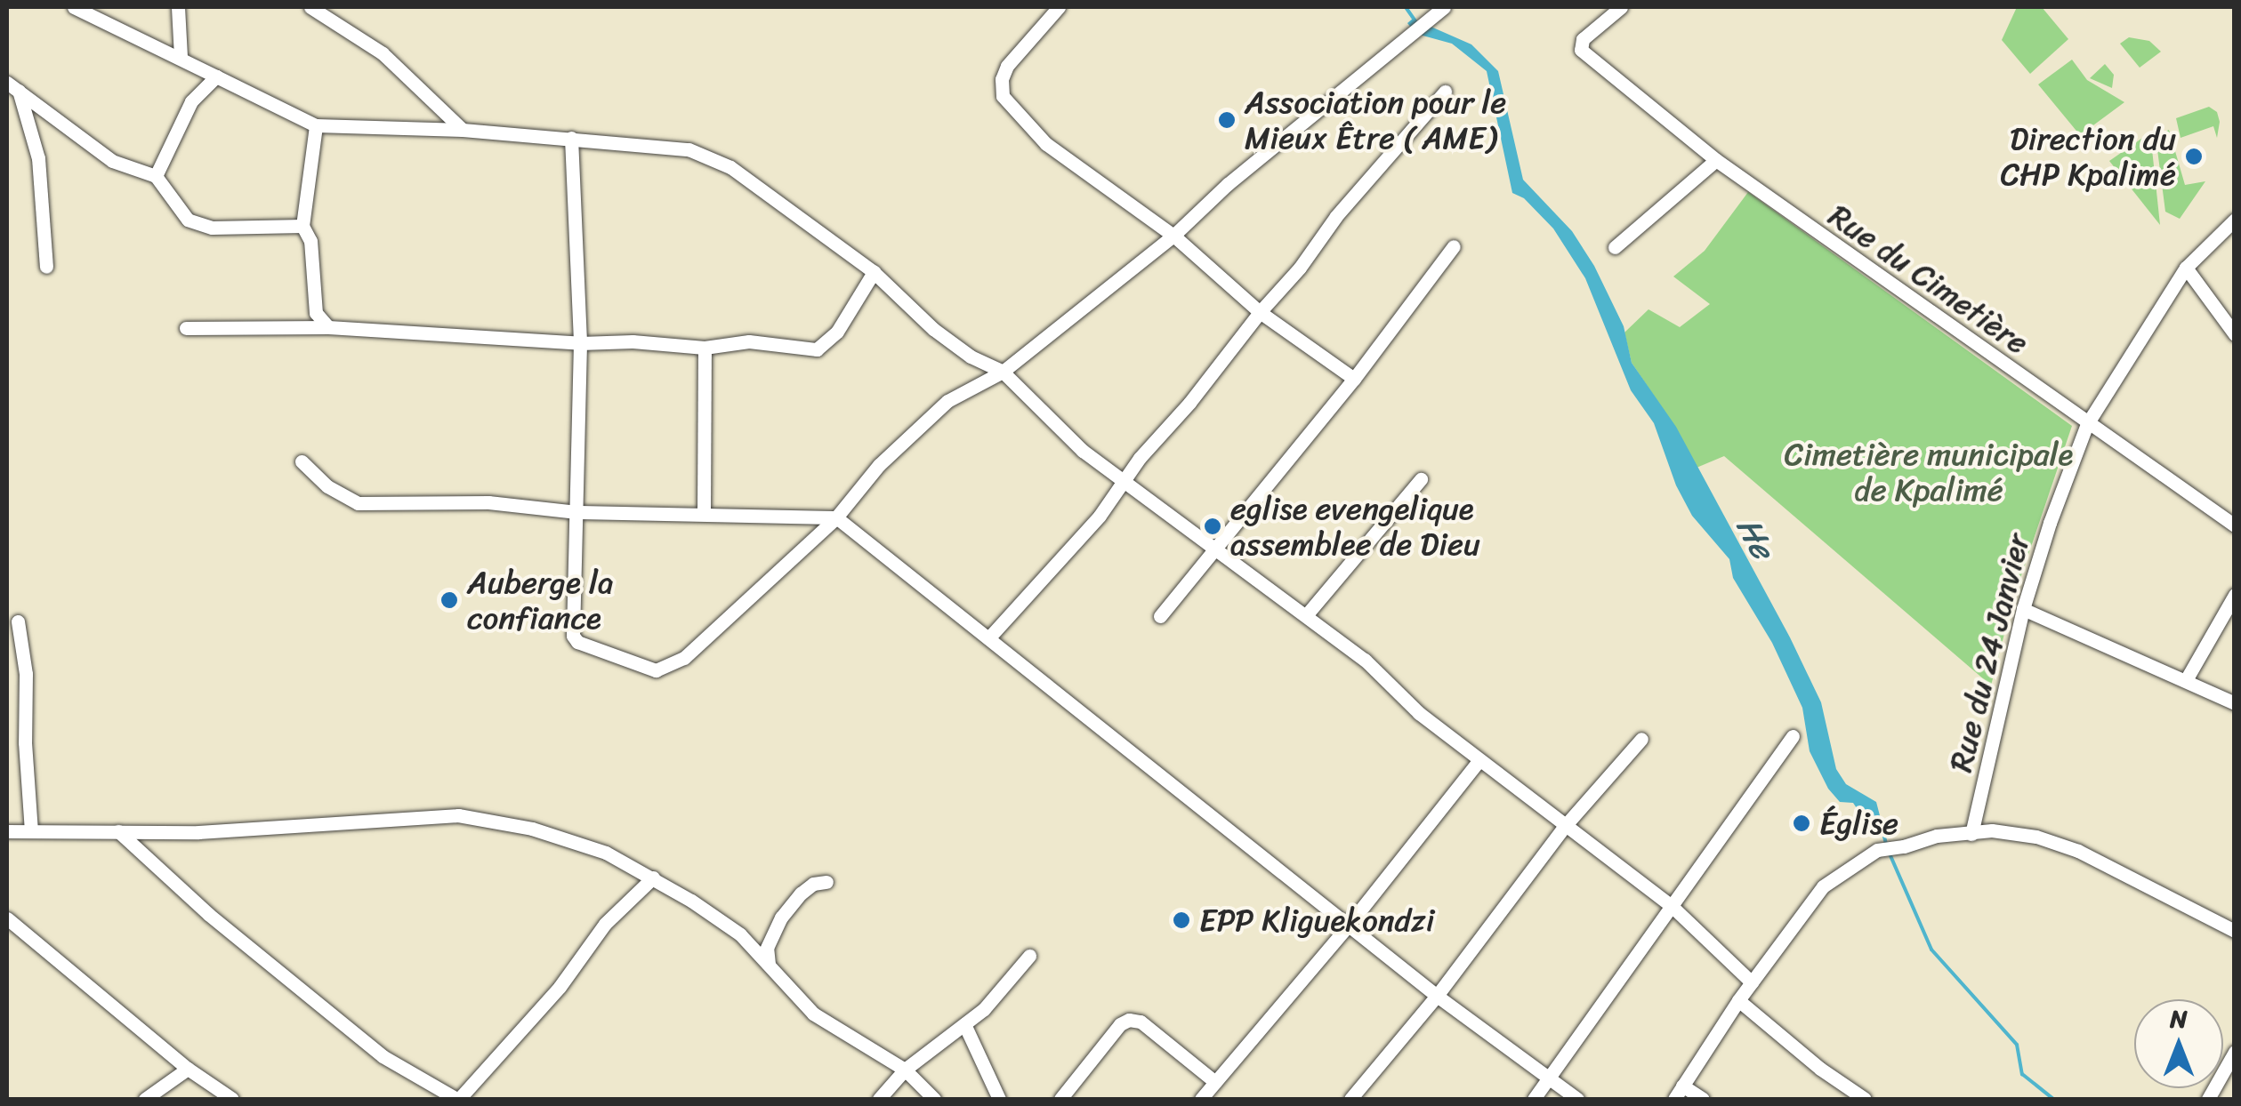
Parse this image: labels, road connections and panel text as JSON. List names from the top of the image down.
{
  "streets": {
    "street": ["Rue du Cimetière", "Rue du 24 Janvier"]
  },
  "crossings": [
    ["Rue du Cimetière", "Rue du 24 Janvier"]
  ],
  "water": ["He"],
  "parks": ["Cimetière municipale de Kpalimé"],
  "places": [
    "Association pour le Mieux Être ( AME)",
    "Direction du CHP Kpalimé",
    "eglise evengelique assemblee de Dieu",
    "Auberge la confiance",
    "Église",
    "EPP Kliguekondzi"
  ],
  "north": "top"
}
